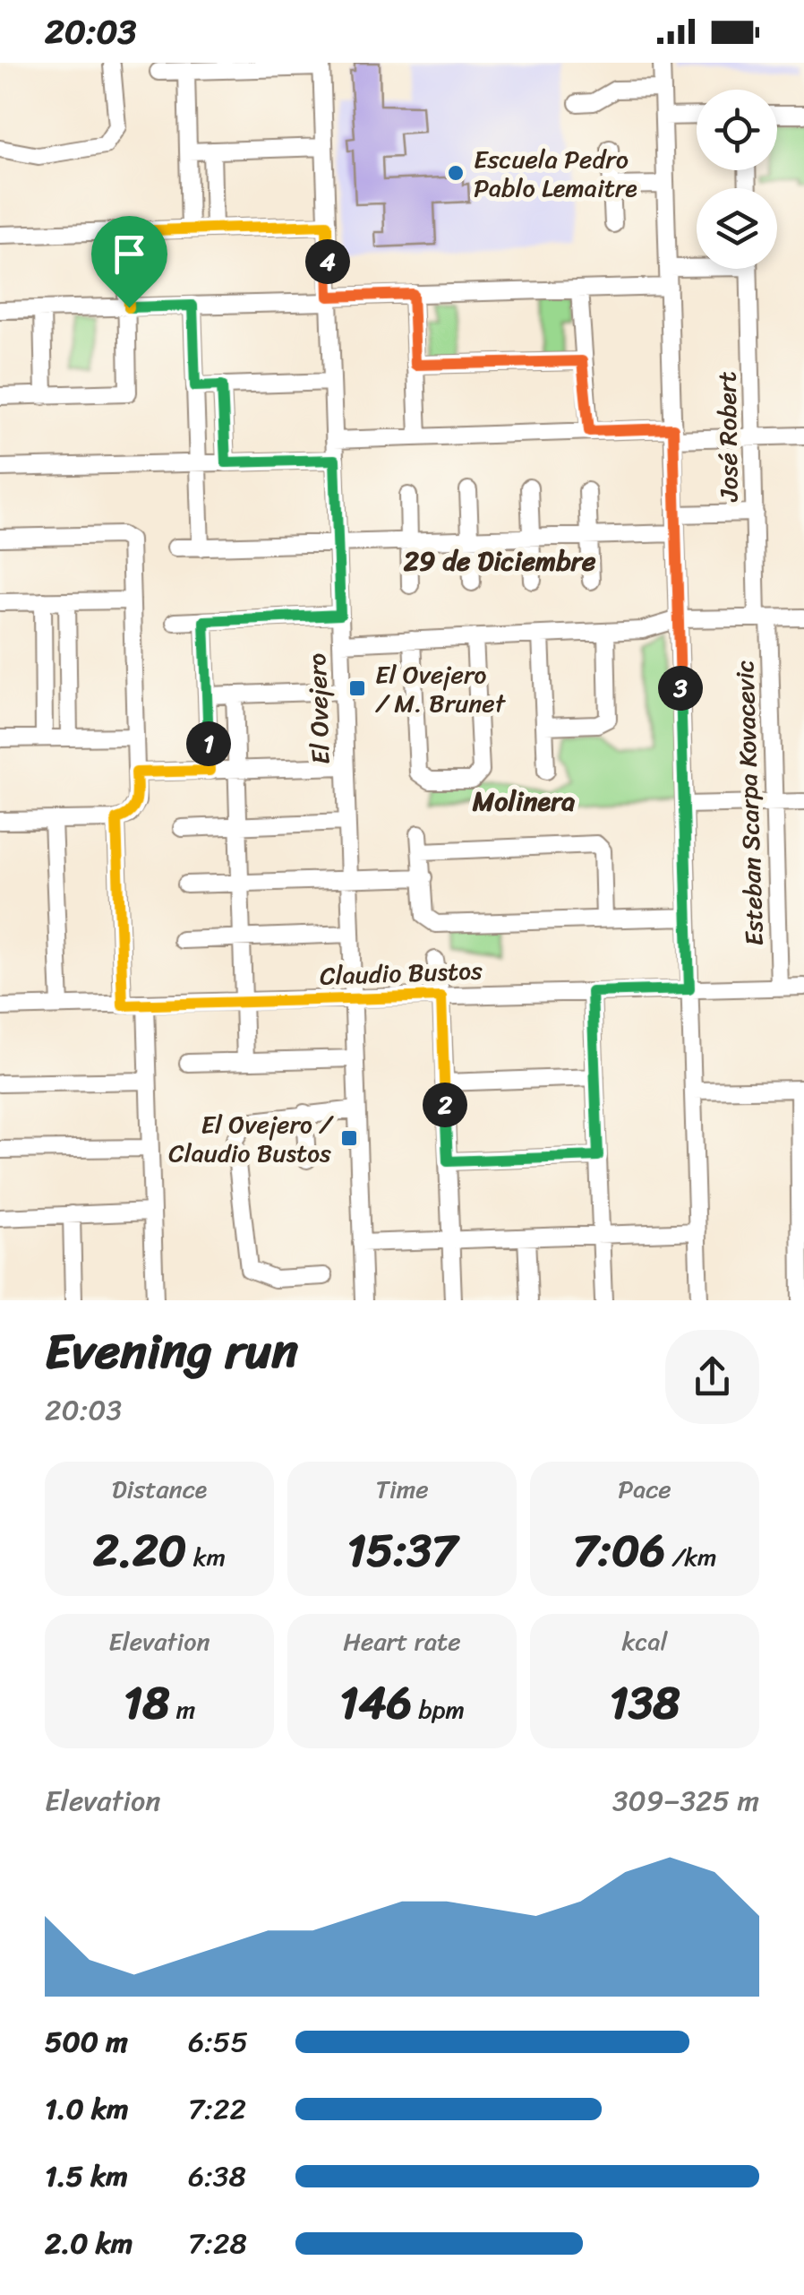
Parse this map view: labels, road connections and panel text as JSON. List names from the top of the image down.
{
  "streets": {
    "street": [
      "José Robert",
      "El Ovejero",
      "Esteban Scarpa Kovacevic",
      "Claudio Bustos"
    ]
  },
  "crossings": [
    ["José Robert", "Esteban Scarpa Kovacevic"],
    ["El Ovejero", "Claudio Bustos"],
    ["Esteban Scarpa Kovacevic", "Claudio Bustos"]
  ],
  "districts": ["29 de Diciembre", "Molinera"],
  "places": {
    "other": ["Escuela Pedro Pablo Lemaitre"],
    "transit": ["El Ovejero / M. Brunet", "El Ovejero / Claudio Bustos"]
  },
  "page": {
    "status": "20:03",
    "pins": [
      "4",
      "3",
      "1",
      "2"
    ],
    "heading": ["Evening run", "20:03"],
    "stats": [
      ["Distance", "2.20 km"],
      ["Time", "15:37"],
      ["Pace", "7:06 /km"],
      ["Elevation", "18 m"],
      ["Heart rate", "146 bpm"],
      ["kcal", "138"]
    ],
    "chart": ["Elevation", "309–325 m"],
    "list": [
      {
        "name": "500 m",
        "note": "6:55"
      },
      {
        "name": "1.0 km",
        "note": "7:22"
      },
      {
        "name": "1.5 km",
        "note": "6:38"
      },
      {
        "name": "2.0 km",
        "note": "7:28"
      }
    ]
  }
}
